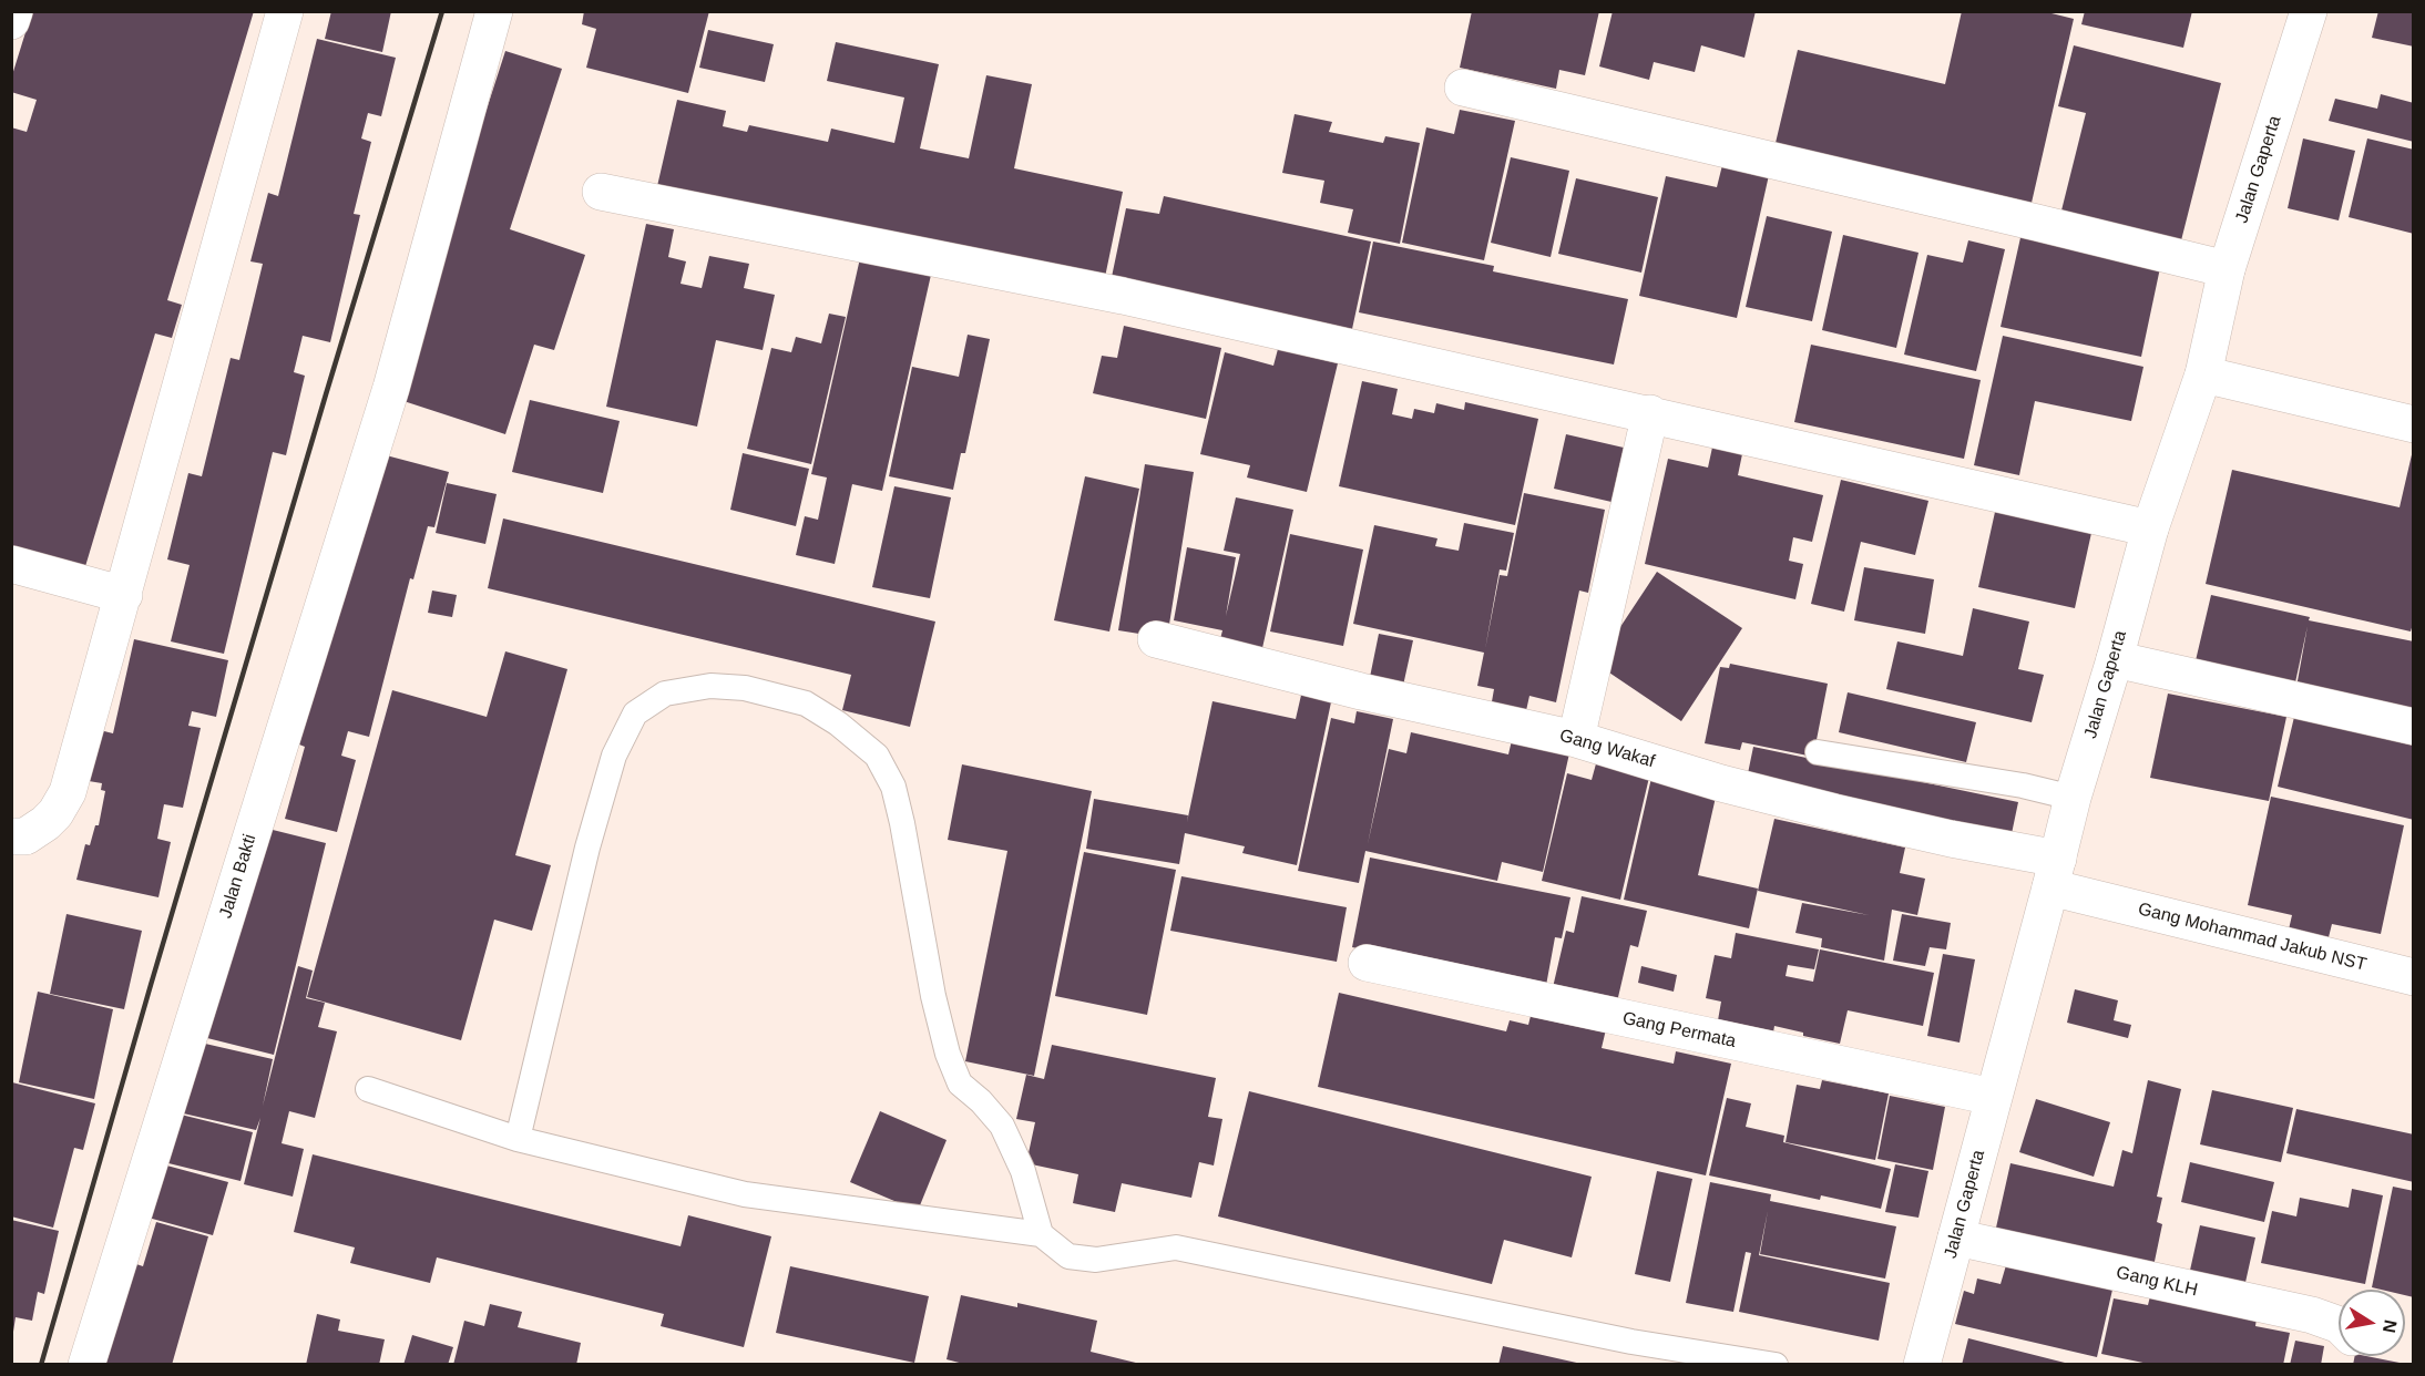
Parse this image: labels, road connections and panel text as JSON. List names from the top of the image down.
{
  "streets": {
    "street": [
      "Jalan Gaperta",
      "Gang Wakaf",
      "Jalan Bakti",
      "Gang Mohammad Jakub NST",
      "Gang Permata",
      "Gang KLH"
    ]
  },
  "crossings": [
    ["Jalan Gaperta", "Gang Wakaf"],
    ["Jalan Gaperta", "Gang Permata"],
    ["Jalan Gaperta", "Gang KLH"],
    ["Gang Wakaf", "Gang Mohammad Jakub NST"]
  ],
  "north": "right"
}
